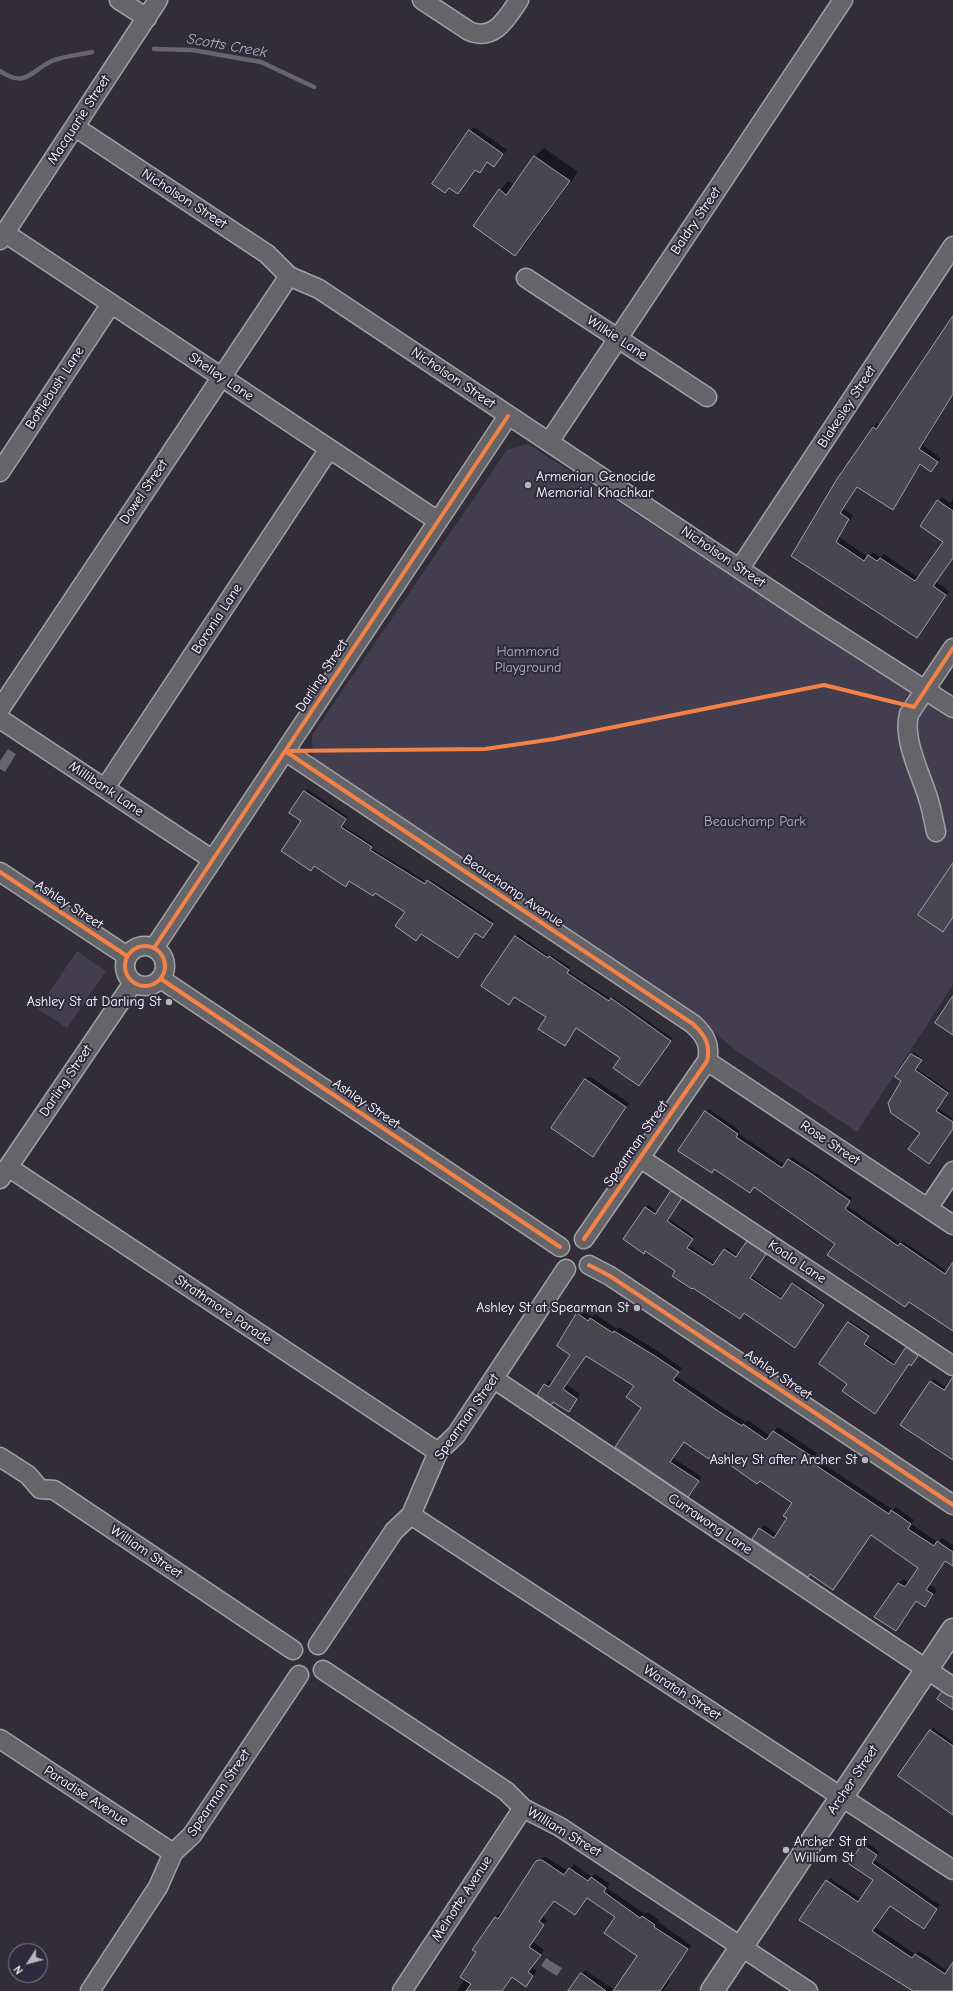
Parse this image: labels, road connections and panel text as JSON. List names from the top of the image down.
{
  "streets": {
    "main road": ["Archer Street"],
    "street": [
      "Macquarie Street",
      "Nicholson Street",
      "Baldry Street",
      "Wilkie Lane",
      "Shelley Lane",
      "Bottlebush Lane",
      "Blakesley Street",
      "Dowel Street",
      "Boronia Lane",
      "Darling Street",
      "Millibank Lane",
      "Beauchamp Avenue",
      "Ashley Street",
      "Rose Street",
      "Spearman Street",
      "Koala Lane",
      "Strathmore Parade",
      "Currawong Lane",
      "William Street",
      "Waratah Street",
      "Paradise Avenue",
      "Melnotte Avenue"
    ]
  },
  "crossings": [
    ["Macquarie Street", "Nicholson Street"],
    ["Macquarie Street", "Shelley Lane"],
    ["Nicholson Street", "Baldry Street"],
    ["Nicholson Street", "Blakesley Street"],
    ["Nicholson Street", "Dowel Street"],
    ["Nicholson Street", "Darling Street"],
    ["Baldry Street", "Wilkie Lane"],
    ["Shelley Lane", "Bottlebush Lane"],
    ["Shelley Lane", "Dowel Street"],
    ["Shelley Lane", "Boronia Lane"],
    ["Shelley Lane", "Darling Street"],
    ["Boronia Lane", "Millibank Lane"],
    ["Darling Street", "Millibank Lane"],
    ["Darling Street", "Beauchamp Avenue"],
    ["Darling Street", "Ashley Street"],
    ["Darling Street", "Strathmore Parade"],
    ["Beauchamp Avenue", "Rose Street"],
    ["Beauchamp Avenue", "Spearman Street"],
    ["Ashley Street", "Spearman Street"],
    ["Rose Street", "Spearman Street"],
    ["Spearman Street", "Koala Lane"],
    ["Spearman Street", "Strathmore Parade"],
    ["Spearman Street", "Currawong Lane"],
    ["Spearman Street", "William Street"],
    ["Spearman Street", "Waratah Street"],
    ["Spearman Street", "Paradise Avenue"],
    ["Currawong Lane", "Archer Street"],
    ["William Street", "Archer Street"],
    ["William Street", "Melnotte Avenue"],
    ["Waratah Street", "Archer Street"]
  ],
  "water": ["Scotts Creek"],
  "parks": ["Hammond Playground", "Beauchamp Park"],
  "places": [
    "Armenian Genocide Memorial Khachkar",
    "Ashley St at Darling St",
    "Ashley St at Spearman St",
    "Ashley St after Archer St",
    "Archer St at William St"
  ],
  "north": "bottom left"
}
